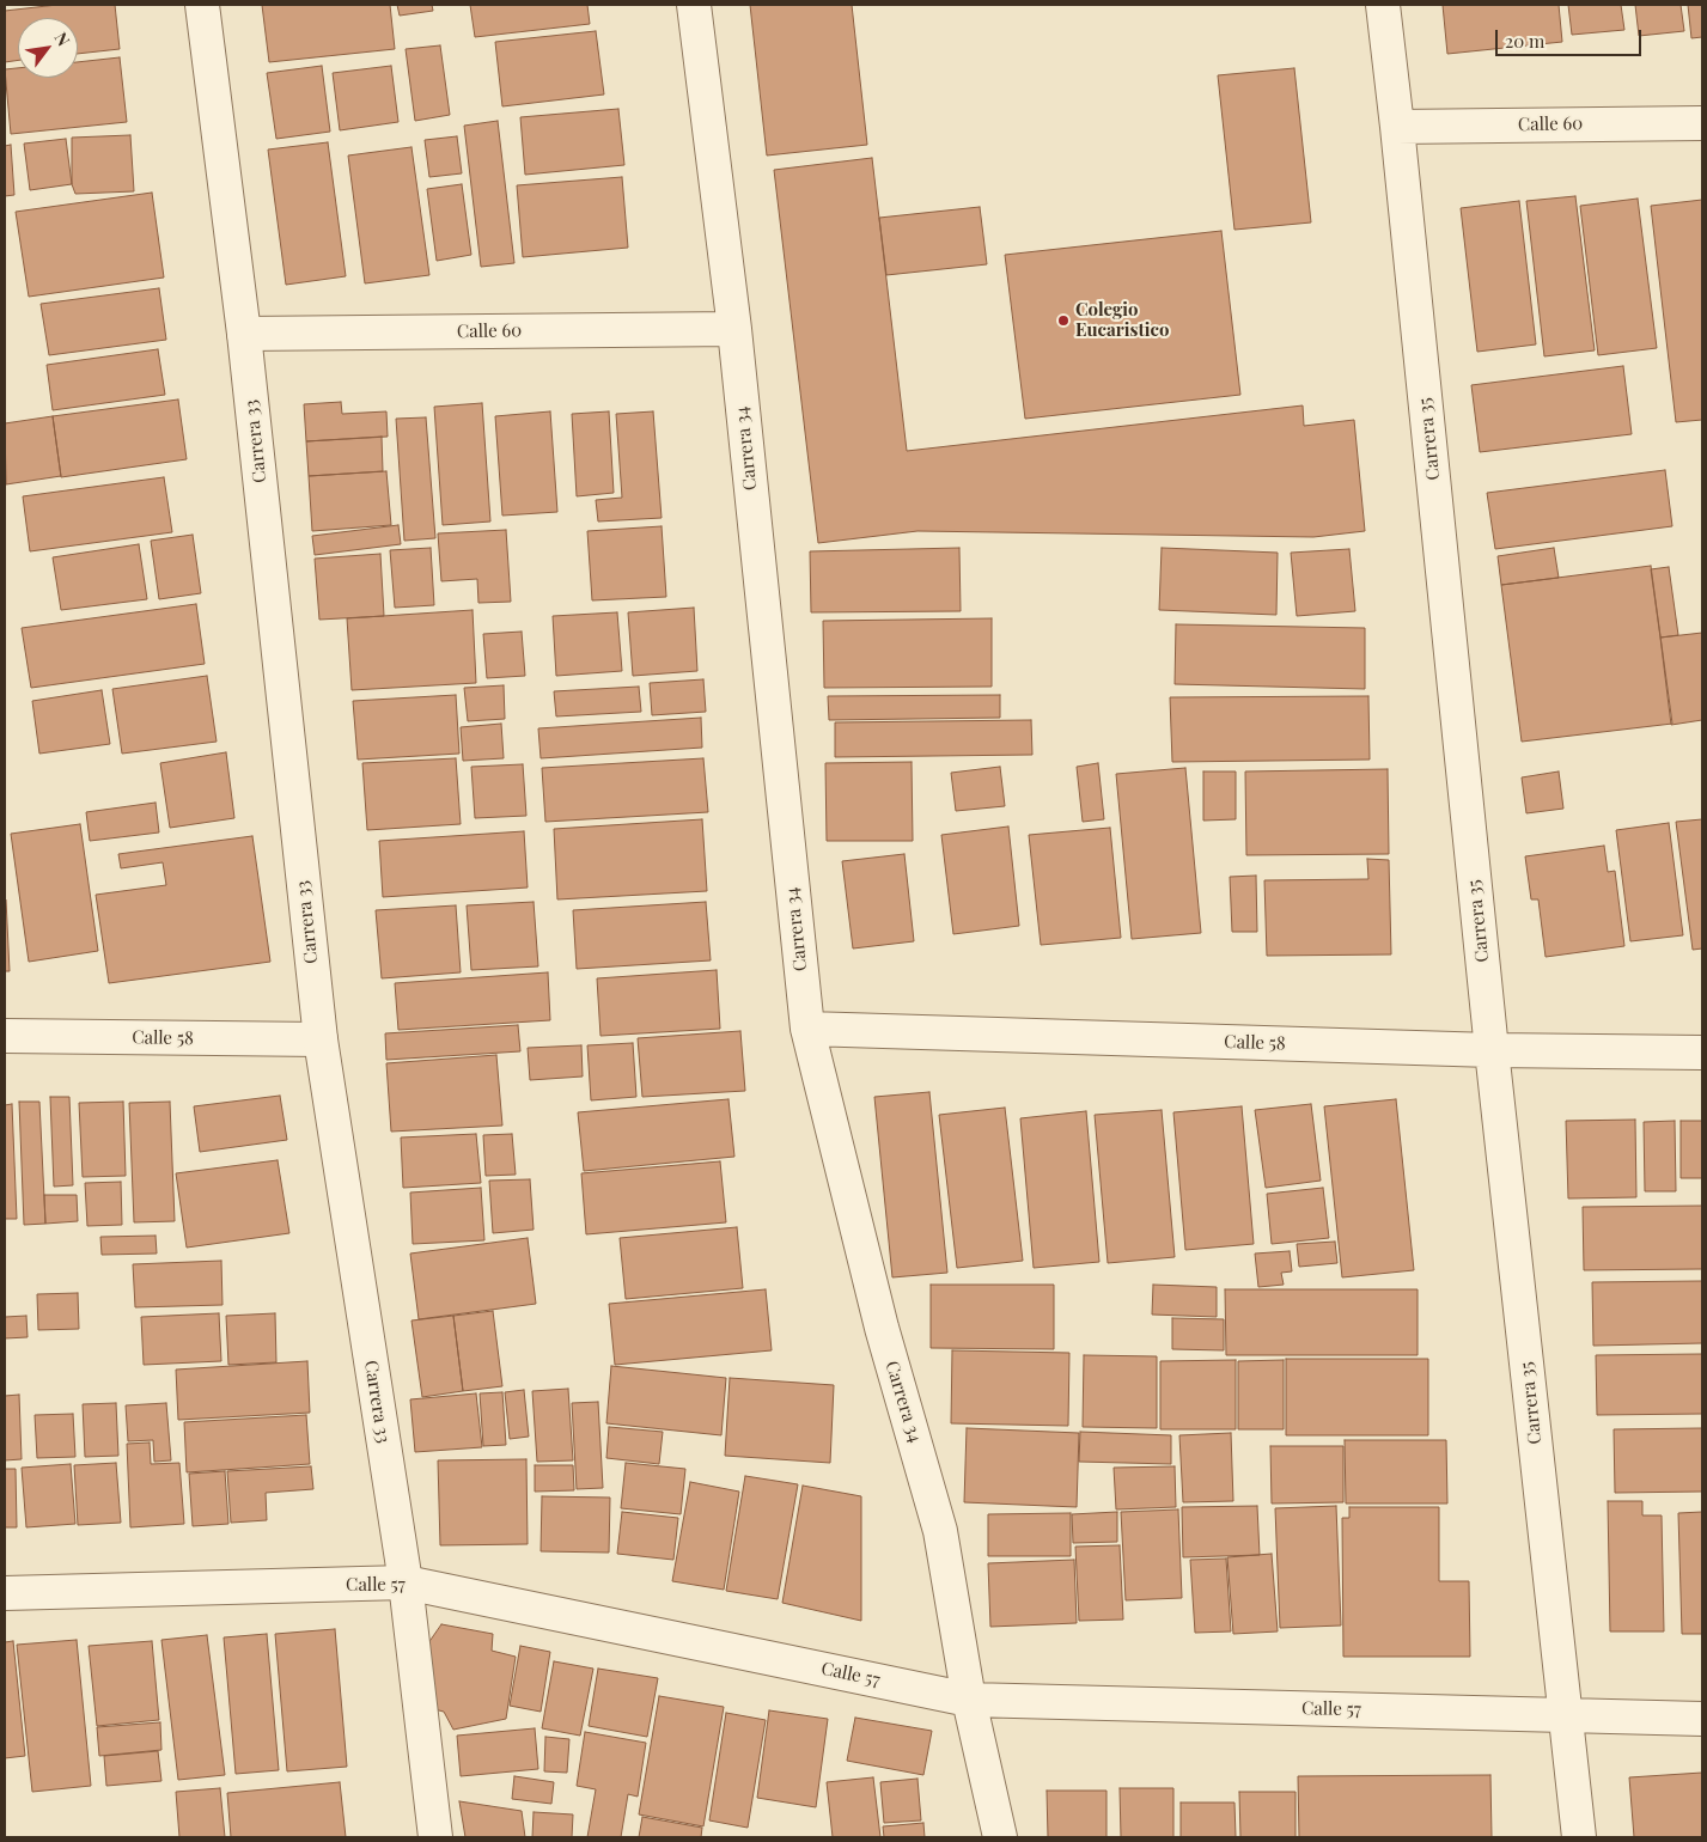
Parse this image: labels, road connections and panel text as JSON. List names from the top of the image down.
{
  "streets": {
    "street": [
      "Calle 60",
      "Carrera 35",
      "Carrera 33",
      "Carrera 34",
      "Calle 58",
      "Calle 57"
    ]
  },
  "crossings": [
    ["Calle 60", "Carrera 35"],
    ["Calle 60", "Carrera 33"],
    ["Calle 60", "Carrera 34"],
    ["Carrera 35", "Calle 58"],
    ["Carrera 35", "Calle 57"],
    ["Carrera 33", "Calle 58"],
    ["Carrera 33", "Calle 57"],
    ["Carrera 34", "Calle 58"],
    ["Carrera 34", "Calle 57"]
  ],
  "places": ["Colegio Eucaristico"],
  "scale_bar": "20 m",
  "north": "top right"
}
